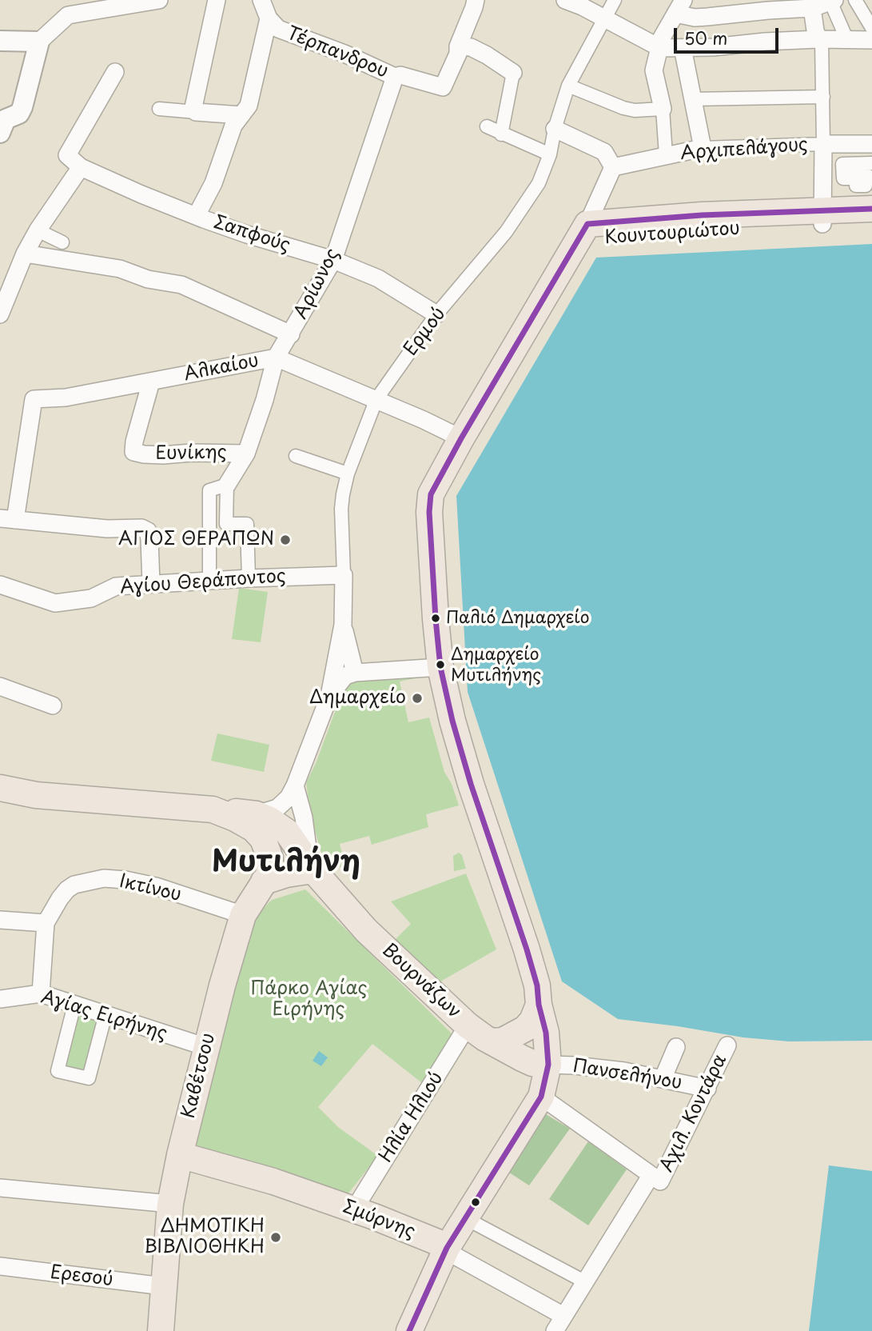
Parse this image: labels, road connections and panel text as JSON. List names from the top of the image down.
{
  "streets": {
    "main road": [
      "Κουντουριώτου",
      "Βουρνάζων",
      "Καβέτσου",
      "Σμύρνης"
    ],
    "street": [
      "Τέρπανδρου",
      "Αρχιπελάγους",
      "Σαπφούς",
      "Αρίωνος",
      "Ερμού",
      "Αλκαίου",
      "Ευνίκης",
      "Αγίου Θεράποντος",
      "Ικτίνου",
      "Αγίας Ειρήνης",
      "Πανσελήνου",
      "Αχιλ. Κοντάρα",
      "Ηλία Ηλιού",
      "Ερεσού"
    ]
  },
  "crossings": [
    ["Τέρπανδρου", "Αρίωνος"],
    ["Σαπφούς", "Αρίωνος"],
    ["Σαπφούς", "Ερμού"],
    ["Αρίωνος", "Αλκαίου"],
    ["Αρίωνος", "Ευνίκης"],
    ["Ερμού", "Αλκαίου"],
    ["Ερμού", "Αγίου Θεράποντος"],
    ["Αλκαίου", "Ευνίκης"],
    ["Ικτίνου", "Αγίας Ειρήνης"],
    ["Ικτίνου", "Καβέτσου"],
    ["Βουρνάζων", "Πανσελήνου"],
    ["Βουρνάζων", "Καβέτσου"],
    ["Βουρνάζων", "Ηλία Ηλιού"],
    ["Αγίας Ειρήνης", "Καβέτσου"],
    ["Πανσελήνου", "Αχιλ. Κοντάρα"],
    ["Καβέτσου", "Σμύρνης"],
    ["Καβέτσου", "Ερεσού"],
    ["Αχιλ. Κοντάρα", "Σμύρνης"],
    ["Ηλία Ηλιού", "Σμύρνης"]
  ],
  "districts": ["Μυτιλήνη"],
  "parks": ["Πάρκο Αγίας Ειρήνης"],
  "places": [
    "ΑΓΙΟΣ ΘΕΡΑΠΩΝ",
    "Παλιό Δημαρχείο",
    "Δημαρχείο Μυτιλήνης",
    "Δημαρχείο",
    "ΔΗΜΟΤΙΚΗ ΒΙΒΛΙΟΘΗΚΗ"
  ],
  "scale_bar": "50 m"
}
